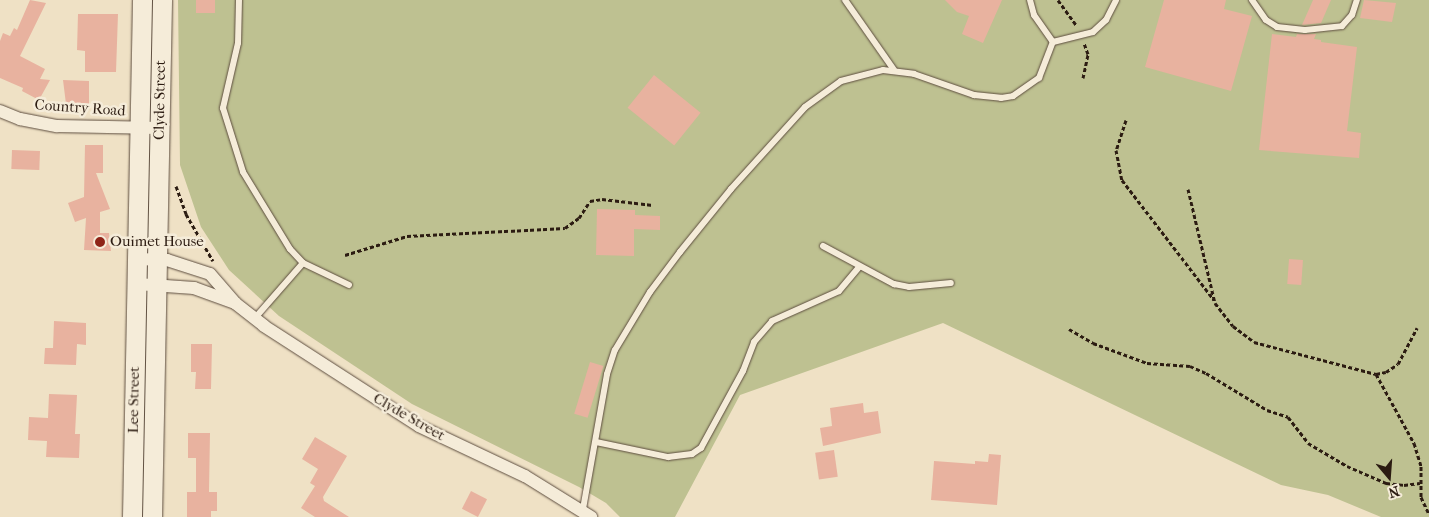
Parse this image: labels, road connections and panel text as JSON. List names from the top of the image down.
{
  "streets": {
    "main road": ["Clyde Street", "Lee Street"],
    "street": ["Country Road"]
  },
  "crossings": [
    ["Clyde Street", "Country Road"],
    ["Clyde Street", "Lee Street"]
  ],
  "places": ["Ouimet House"],
  "north": "bottom"
}
